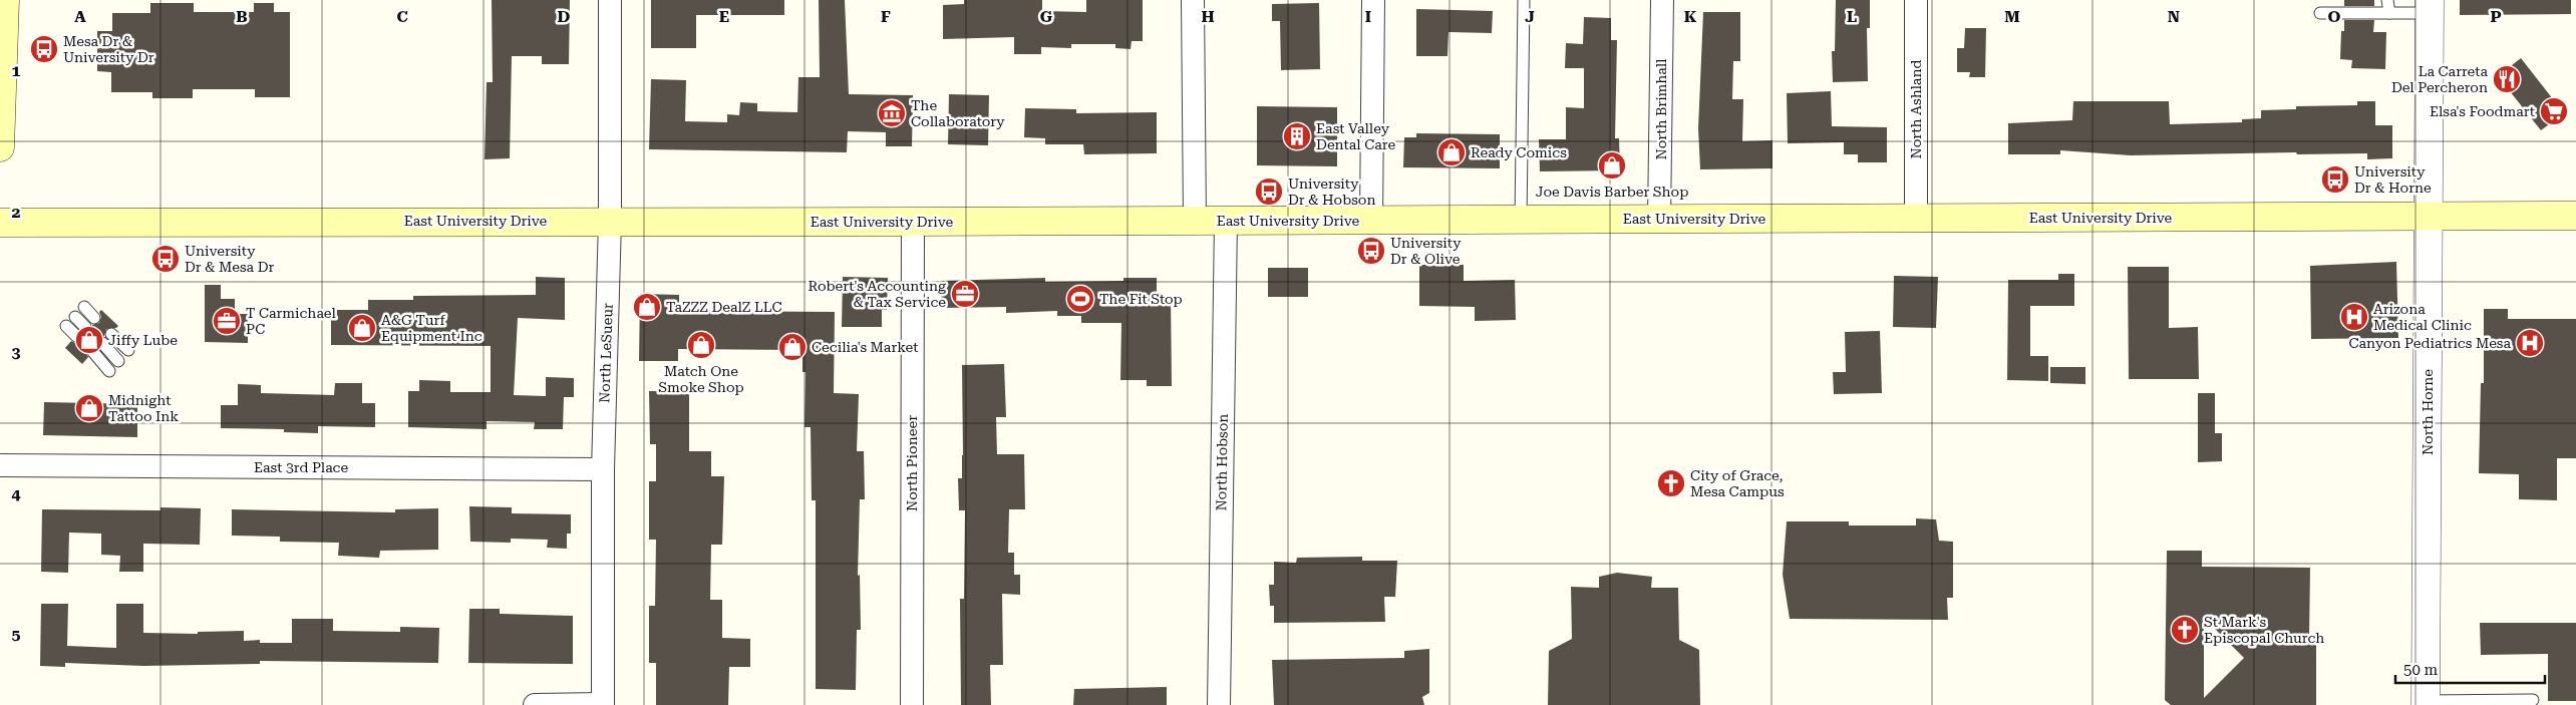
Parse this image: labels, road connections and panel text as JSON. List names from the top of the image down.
{
  "streets": {
    "main road": ["East University Drive"],
    "street": [
      "North Brimhall",
      "North Ashland",
      "North LeSueur",
      "North Horne",
      "North Hobson",
      "North Pioneer",
      "East 3rd Place"
    ]
  },
  "crossings": [
    ["North Brimhall", "East University Drive"],
    ["North Ashland", "East University Drive"],
    ["East University Drive", "North LeSueur"],
    ["East University Drive", "North Horne"],
    ["East University Drive", "North Hobson"],
    ["East University Drive", "North Pioneer"],
    ["North LeSueur", "East 3rd Place"]
  ],
  "places": {
    "bus stop": [
      "Mesa Dr & University Dr",
      "University Dr & Horne",
      "University Dr & Hobson",
      "University Dr & Olive",
      "University Dr & Mesa Dr"
    ],
    "restaurant": ["La Carreta Del Percheron"],
    "supermarket": ["Elsa's Foodmart"],
    "museum": ["The Collaboratory"],
    "building": ["East Valley Dental Care"],
    "shop": [
      "Ready Comics",
      "Joe Davis Barber Shop",
      "TaZZZ DealZ LLC",
      "A&G Turf Equipment Inc",
      "Jiffy Lube",
      "Match One Smoke Shop",
      "Cecilia's Market",
      "Midnight Tattoo Ink"
    ],
    "office": ["Robert's Accounting & Tax Service", "T Carmichael PC"],
    "sports": ["The Fit Stop"],
    "hospital": ["Arizona Medical Clinic", "Canyon Pediatrics Mesa"],
    "church": ["City of Grace, Mesa Campus", "St Mark's Episcopal Church"]
  },
  "scale_bar": "50 m",
  "grid": {
    "columns": [
      "A",
      "B",
      "C",
      "D",
      "E",
      "F",
      "G",
      "H",
      "I",
      "J",
      "K",
      "L",
      "M",
      "N",
      "O",
      "P"
    ],
    "rows": [
      "1",
      "2",
      "3",
      "4",
      "5"
    ]
  }
}
